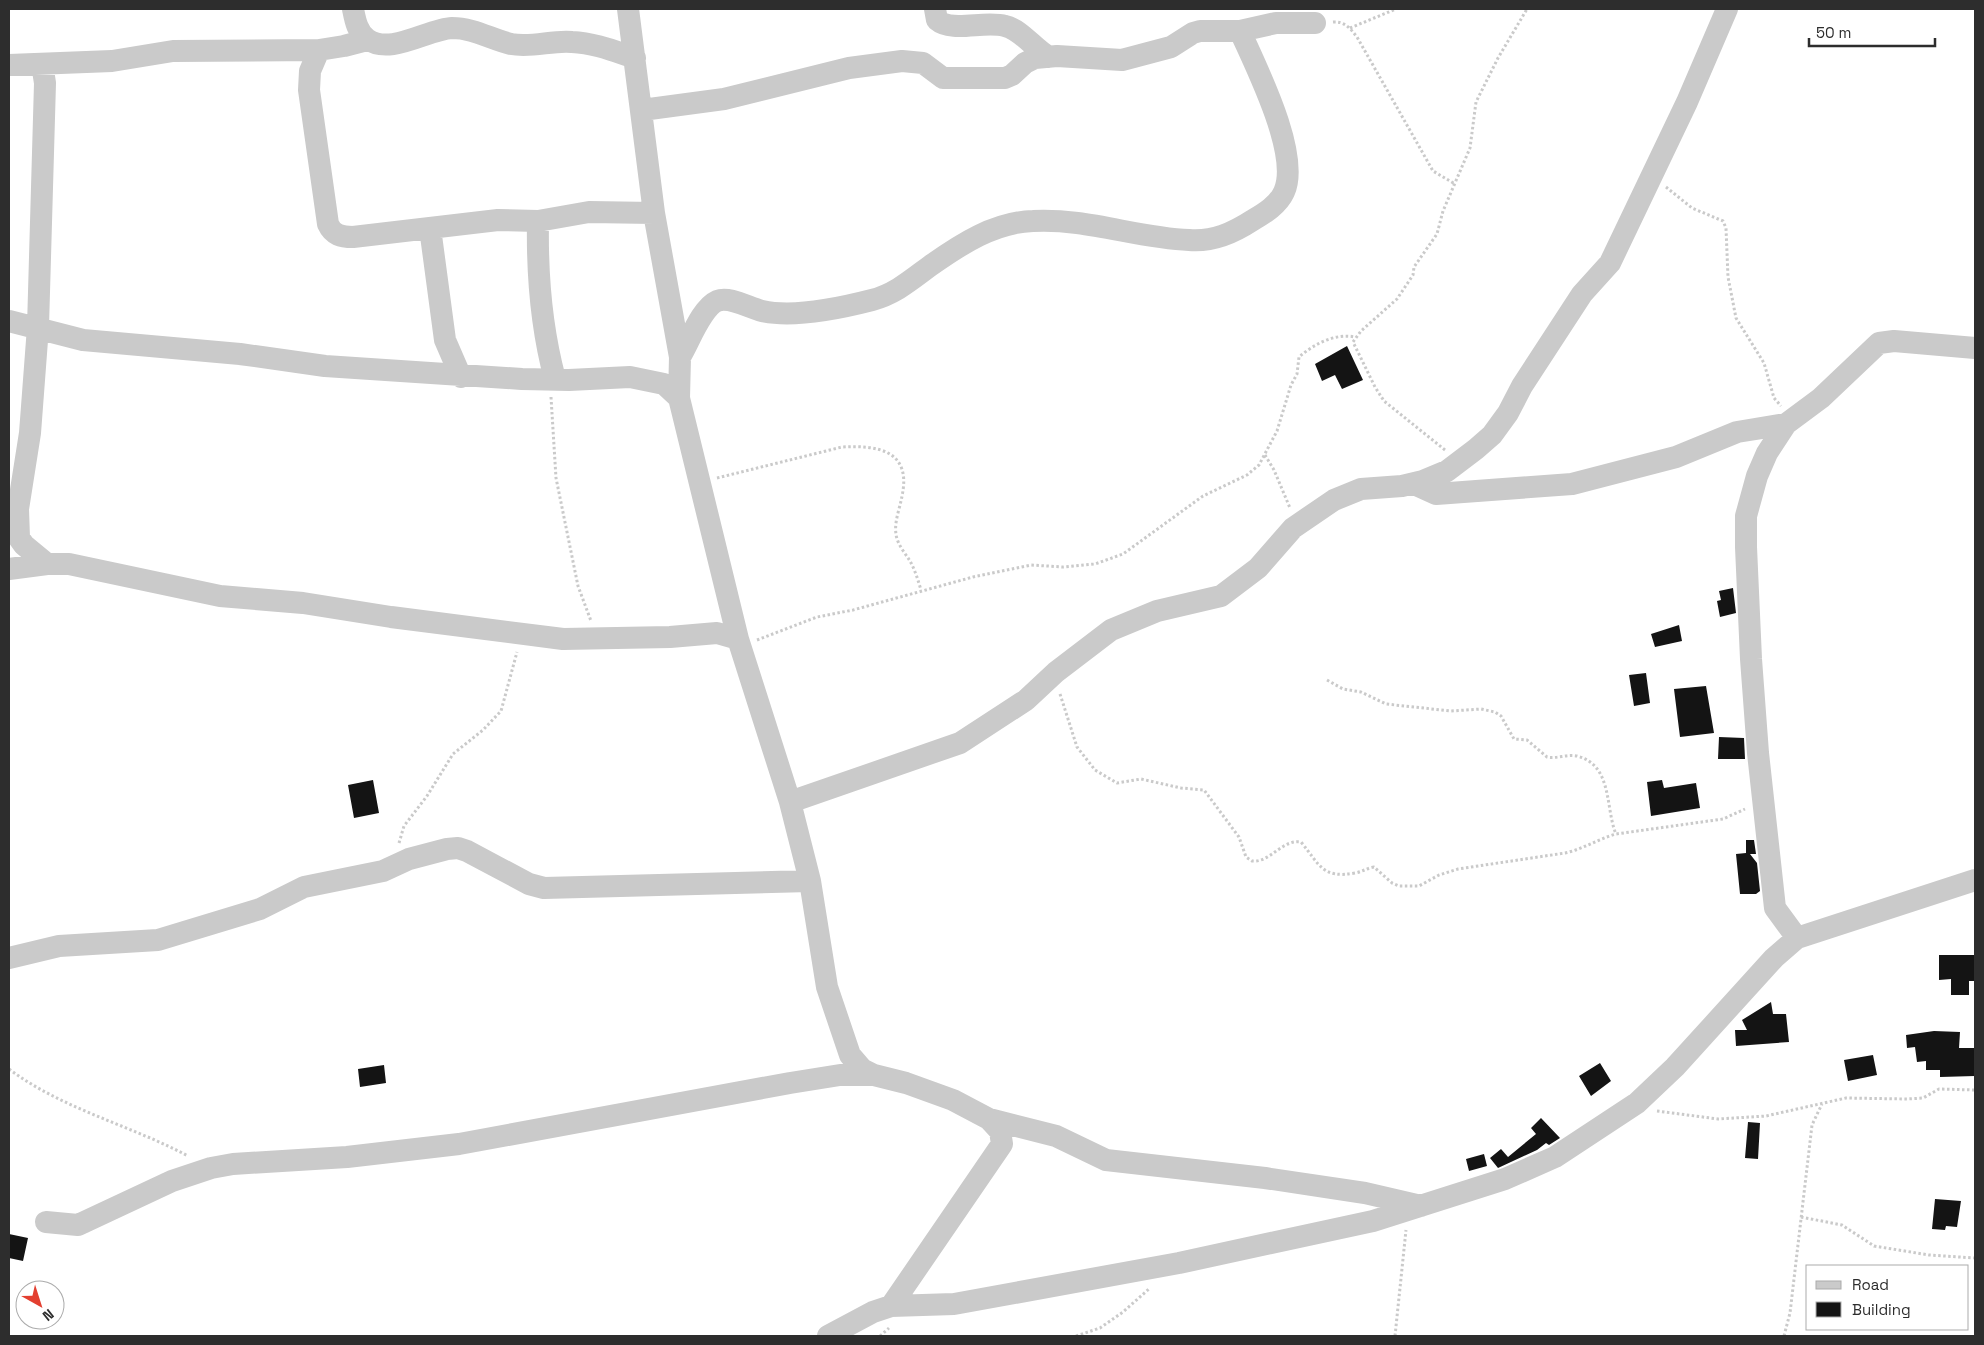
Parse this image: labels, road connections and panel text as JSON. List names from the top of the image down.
{
  "legend": ["Road", "Building"],
  "scale_bar": "50 m",
  "north": "bottom right"
}
